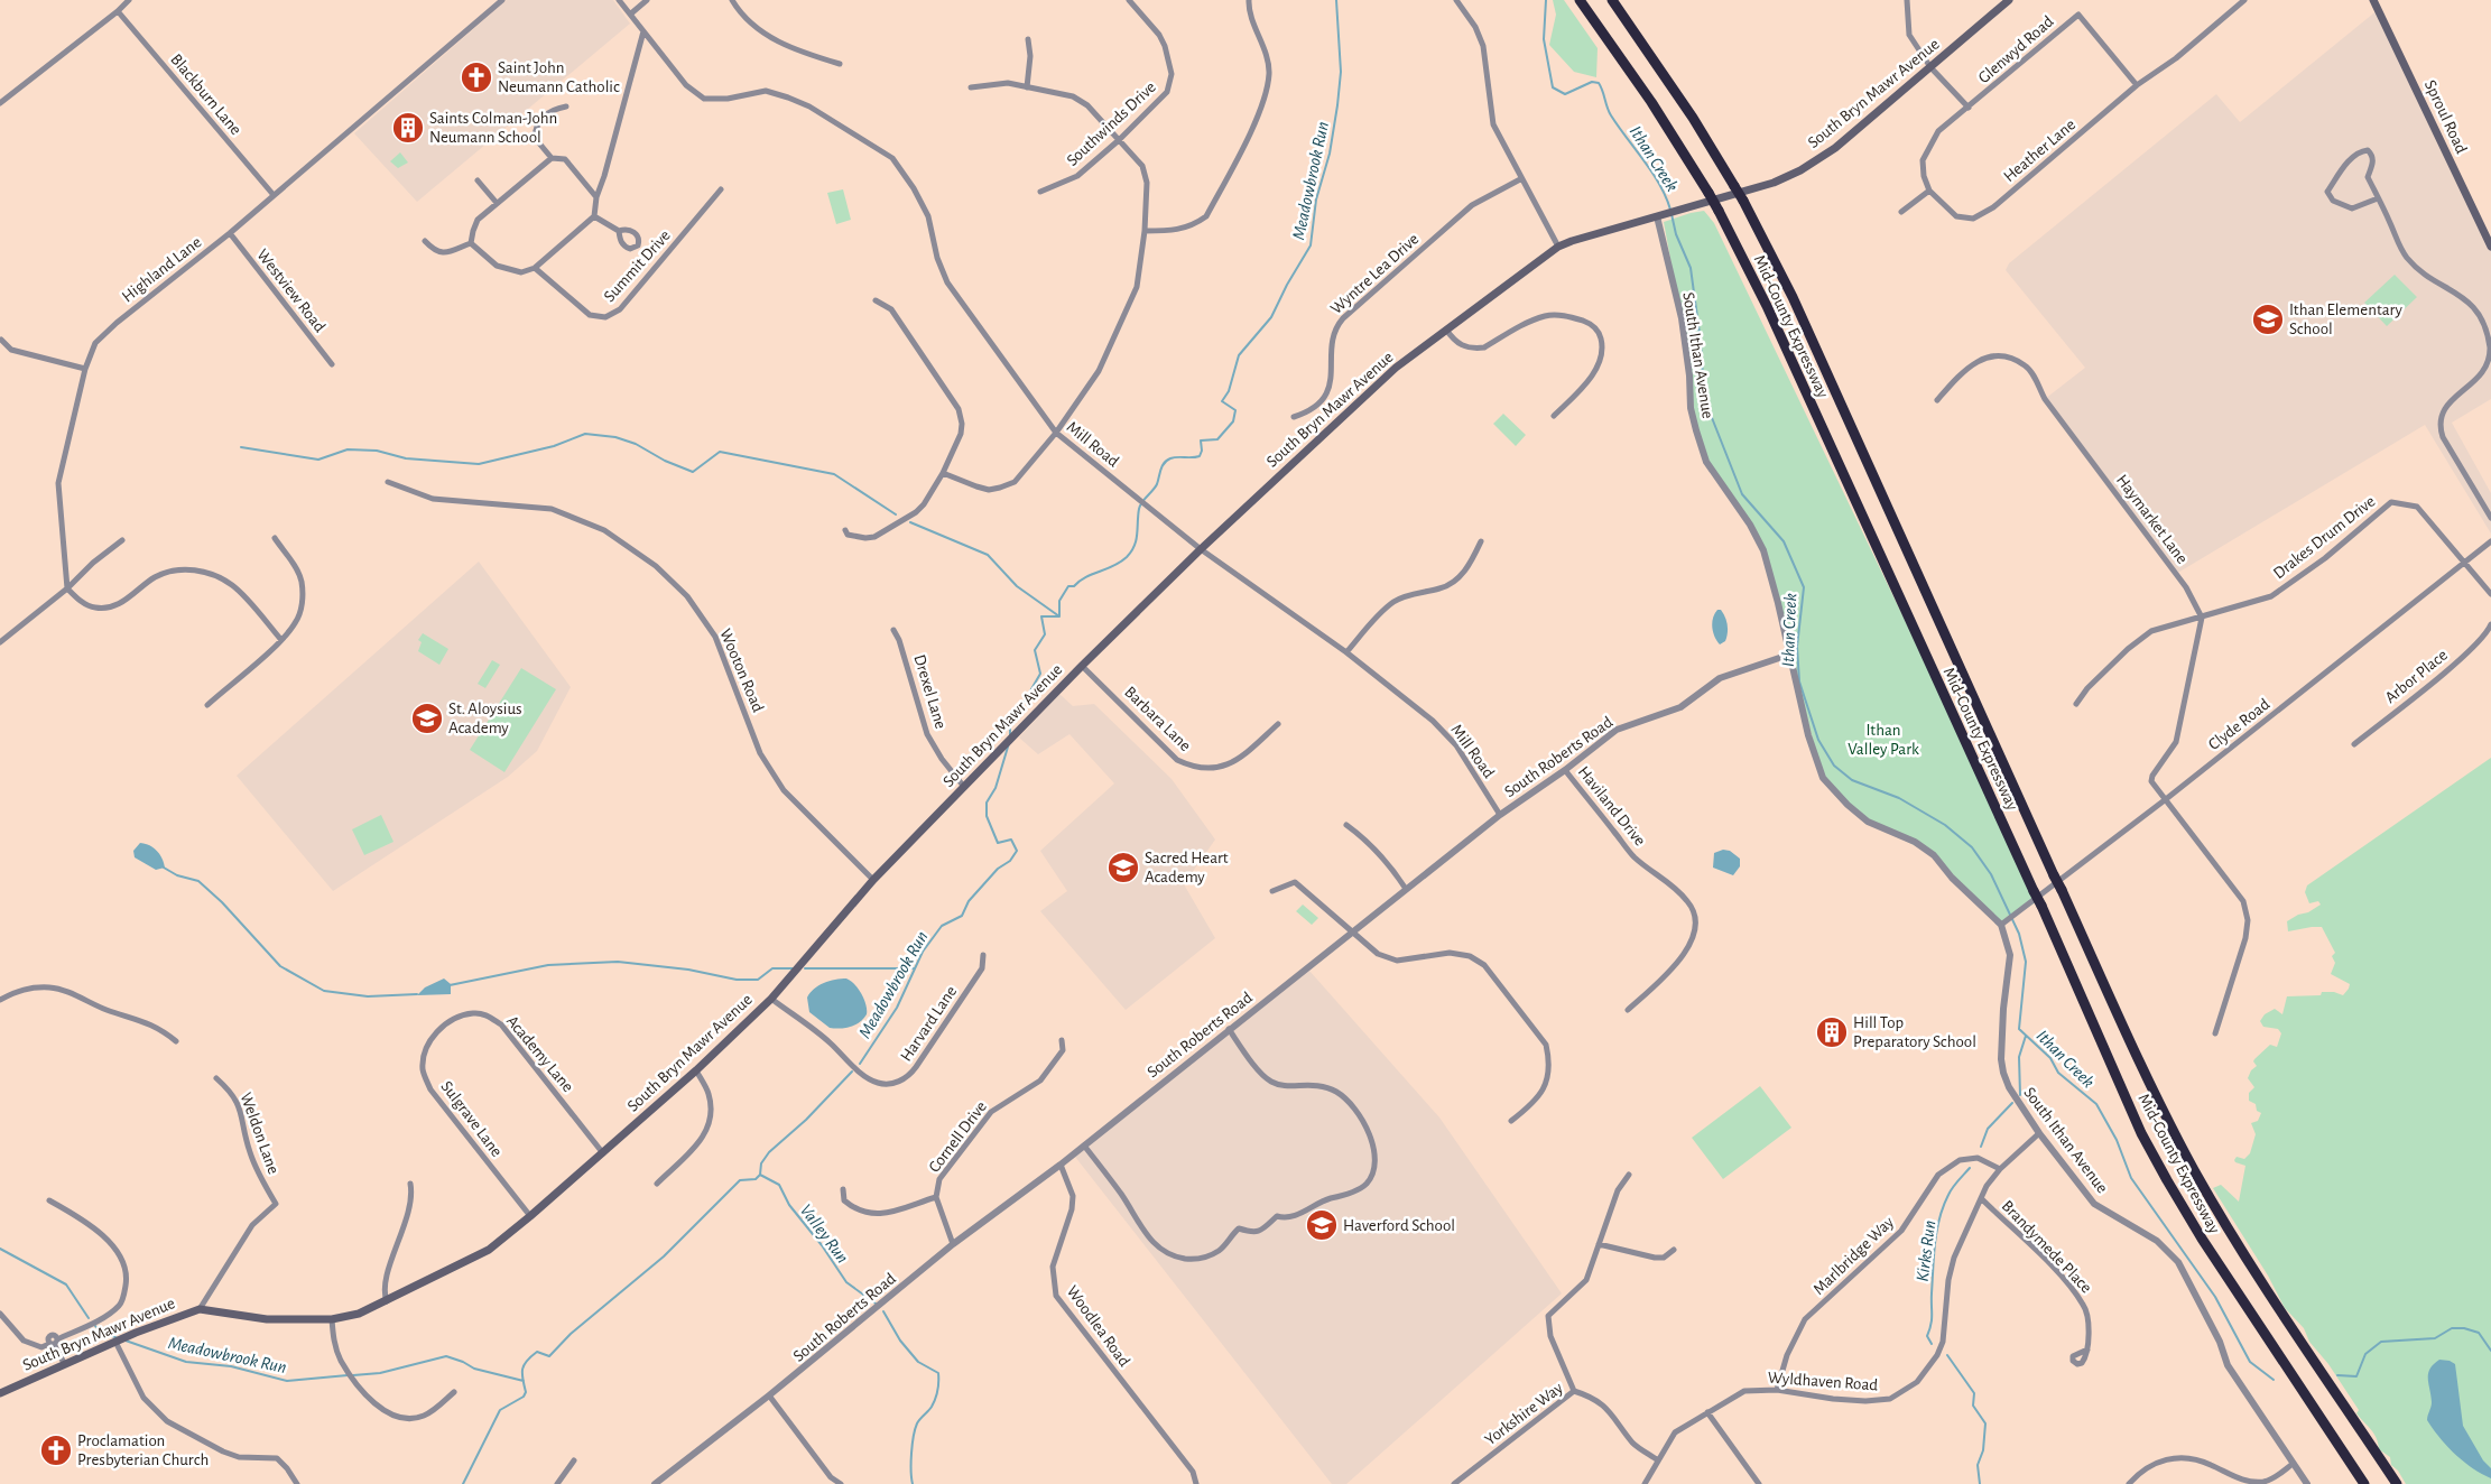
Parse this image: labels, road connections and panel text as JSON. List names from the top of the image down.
{
  "streets": {
    "highway": ["Mid-County Expressway"],
    "main road": ["South Bryn Mawr Avenue", "Sproul Road"],
    "street": [
      "Glenwyd Road",
      "Blackburn Lane",
      "Southwinds Drive",
      "Heather Lane",
      "Summit Drive",
      "Highland Lane",
      "Wyntre Lea Drive",
      "Westview Road",
      "South Ithan Avenue",
      "Mill Road",
      "Haymarket Lane",
      "Drakes Drum Drive",
      "Wooton Road",
      "Arbor Place",
      "Drexel Lane",
      "Barbara Lane",
      "Clyde Road",
      "South Roberts Road",
      "Haviland Drive",
      "Harvard Lane",
      "Academy Lane",
      "Sulgrave Lane",
      "Weldon Lane",
      "Cornell Drive",
      "Brandymede Place",
      "Marlbridge Way",
      "Woodlea Road",
      "Wyldhaven Road",
      "Yorkshire Way"
    ]
  },
  "crossings": [
    ["Glenwyd Road", "Heather Lane"],
    ["South Bryn Mawr Avenue", "South Ithan Avenue"],
    ["South Bryn Mawr Avenue", "Mill Road"],
    ["South Bryn Mawr Avenue", "Wooton Road"],
    ["South Bryn Mawr Avenue", "Drexel Lane"],
    ["South Bryn Mawr Avenue", "Barbara Lane"],
    ["South Bryn Mawr Avenue", "Harvard Lane"],
    ["South Bryn Mawr Avenue", "Academy Lane"],
    ["South Bryn Mawr Avenue", "Sulgrave Lane"],
    ["South Bryn Mawr Avenue", "Weldon Lane"],
    ["Blackburn Lane", "Highland Lane"],
    ["Highland Lane", "Westview Road"],
    ["South Ithan Avenue", "Clyde Road"],
    ["South Ithan Avenue", "South Roberts Road"],
    ["South Ithan Avenue", "Wyldhaven Road"],
    ["Mill Road", "South Roberts Road"],
    ["Haymarket Lane", "Drakes Drum Drive"],
    ["Drakes Drum Drive", "Clyde Road"],
    ["South Roberts Road", "Haviland Drive"],
    ["South Roberts Road", "Cornell Drive"],
    ["South Roberts Road", "Woodlea Road"],
    ["Academy Lane", "Sulgrave Lane"],
    ["Brandymede Place", "Wyldhaven Road"],
    ["Marlbridge Way", "Wyldhaven Road"],
    ["Wyldhaven Road", "Yorkshire Way"]
  ],
  "water": [
    "Ithan Creek",
    "Meadowbrook Run",
    "Valley Run",
    "Kirks Run"
  ],
  "parks": ["Ithan Valley Park"],
  "places": {
    "church": ["Saint John Neumann Catholic", "Proclamation Presbyterian Church"],
    "building": ["Saints Colman-John Neumann School", "Hill Top Preparatory School"],
    "school or university": [
      "Ithan Elementary School",
      "St. Aloysius Academy",
      "Sacred Heart Academy",
      "Haverford School"
    ]
  }
}
